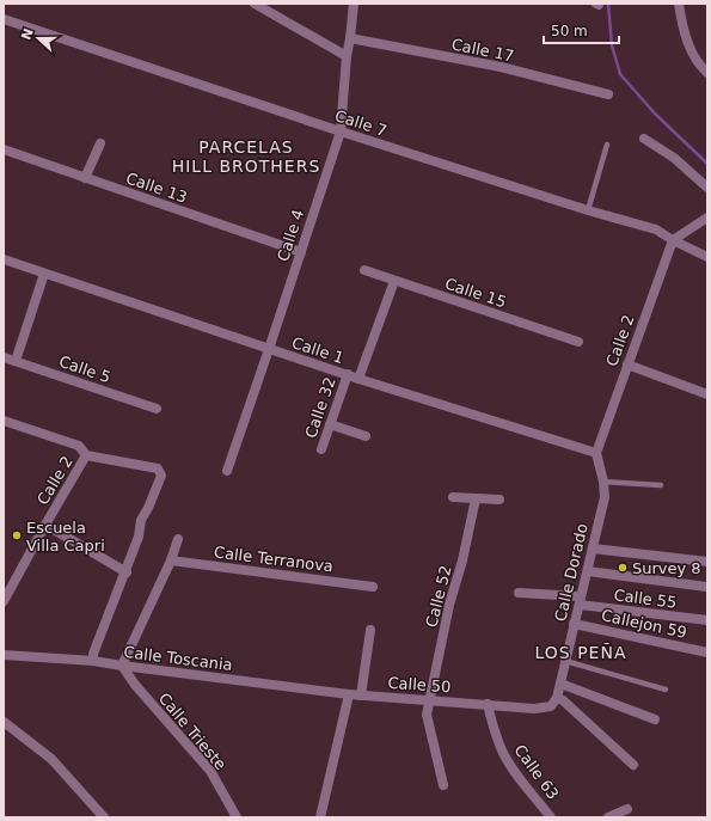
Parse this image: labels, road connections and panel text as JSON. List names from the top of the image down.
{
  "streets": {
    "street": [
      "Calle 17",
      "Calle 7",
      "Calle 13",
      "Calle 4",
      "Calle 15",
      "Calle 2",
      "Calle 1",
      "Calle 5",
      "Calle 32",
      "Calle Terranova",
      "Calle Dorado",
      "Calle 52",
      "Calle 55",
      "Callejon 59",
      "Calle Toscania",
      "Calle 50",
      "Calle Trieste",
      "Calle 63"
    ]
  },
  "crossings": [
    ["Calle 17", "Calle 4"],
    ["Calle 7", "Calle 4"],
    ["Calle 7", "Calle 2"],
    ["Calle 13", "Calle 4"],
    ["Calle 4", "Calle 1"],
    ["Calle 2", "Calle 1"],
    ["Calle 1", "Calle 32"],
    ["Calle Dorado", "Calle 55"],
    ["Calle Dorado", "Callejon 59"],
    ["Calle 52", "Calle 50"],
    ["Calle Toscania", "Calle 50"],
    ["Calle Toscania", "Calle Trieste"],
    ["Calle 50", "Calle 63"]
  ],
  "districts": ["PARCELAS HILL BROTHERS", "LOS PEÑA"],
  "places": ["Escuela Villa Capri", "Survey 8"],
  "scale_bar": "50 m",
  "north": "left"
}
